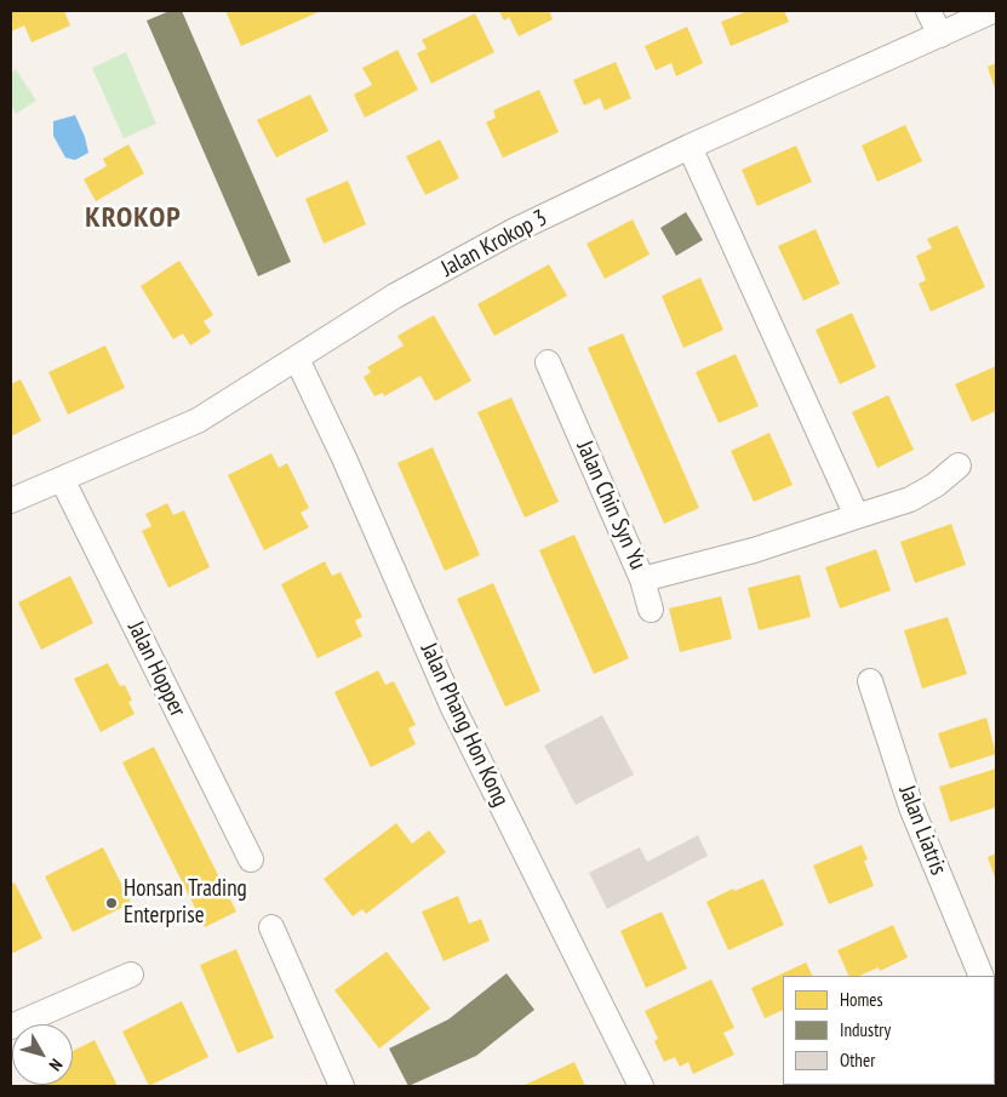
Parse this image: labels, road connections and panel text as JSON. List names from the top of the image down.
{
  "streets": {
    "street": [
      "Jalan Krokop 3",
      "Jalan Chin Syn Yu",
      "Jalan Hopper",
      "Jalan Phang Hon Kong",
      "Jalan Liatris"
    ]
  },
  "crossings": [
    ["Jalan Krokop 3", "Jalan Hopper"],
    ["Jalan Krokop 3", "Jalan Phang Hon Kong"]
  ],
  "districts": ["KROKOP"],
  "places": ["Honsan Trading Enterprise"],
  "legend": ["Homes", "Industry", "Other"],
  "north": "bottom right"
}
